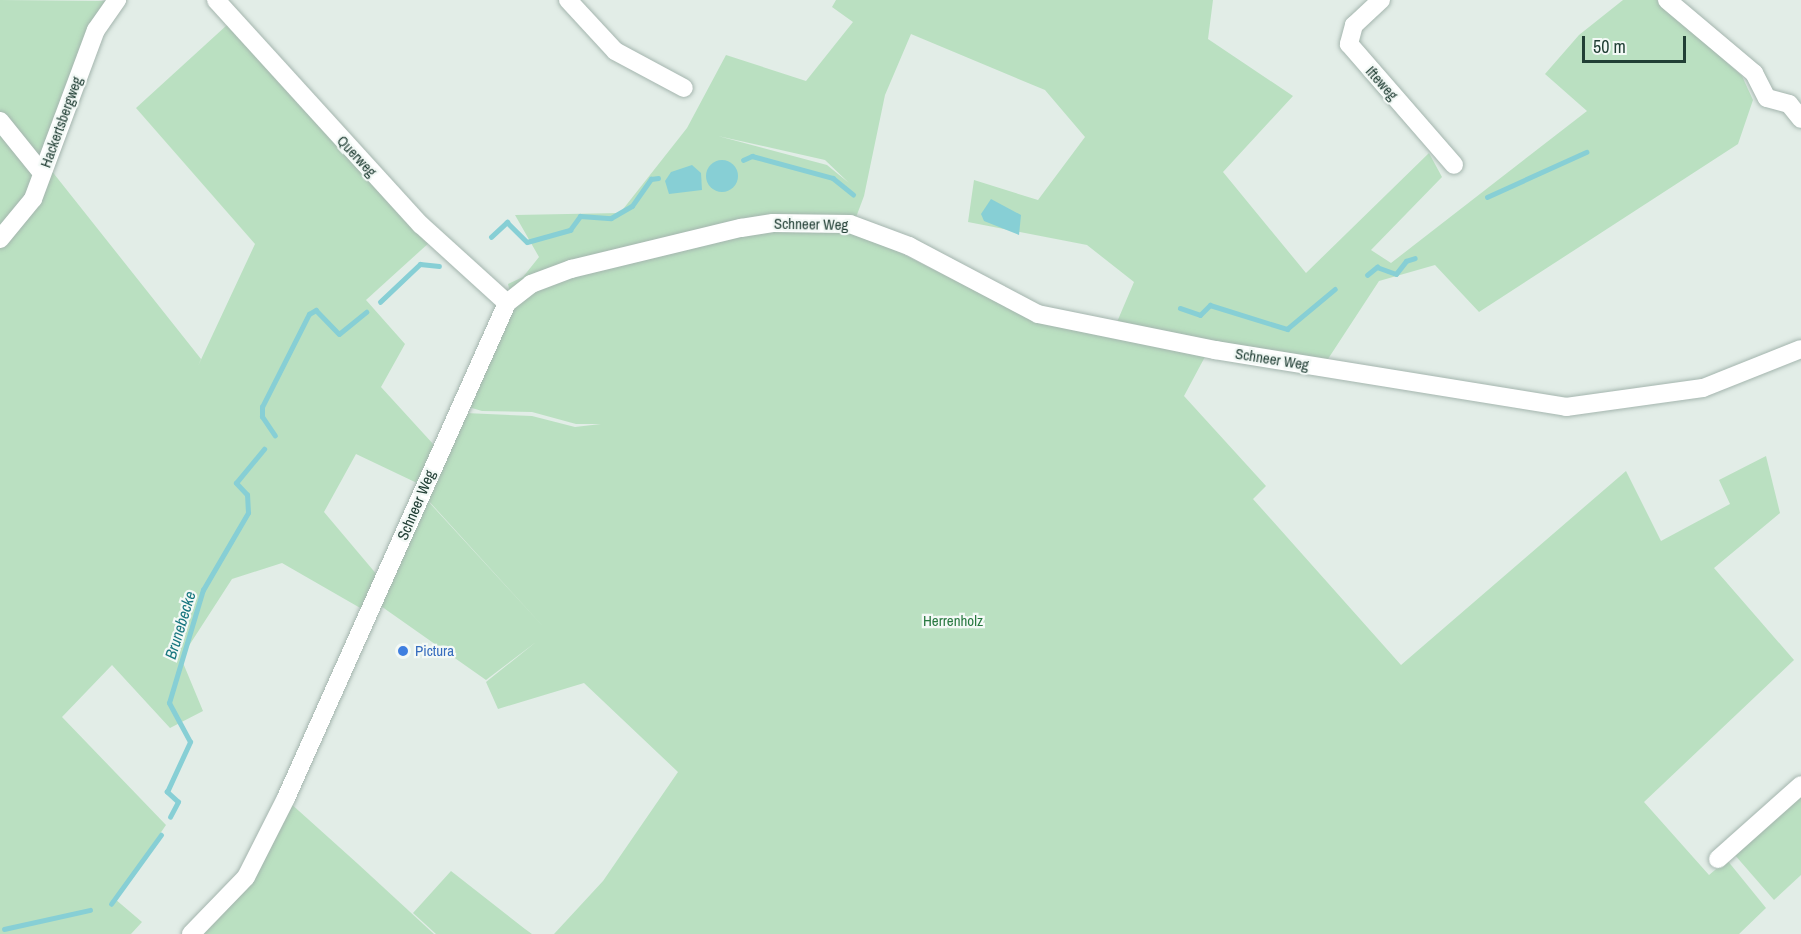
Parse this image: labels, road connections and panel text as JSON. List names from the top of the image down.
{
  "streets": {
    "street": [
      "Ifteweg",
      "Hackertsbergweg",
      "Querweg",
      "Schneer Weg"
    ]
  },
  "crossings": [
    ["Querweg", "Schneer Weg"]
  ],
  "water": ["Brunebecke"],
  "parks": ["Herrenholz"],
  "places": ["Pictura"],
  "scale_bar": "50 m"
}
